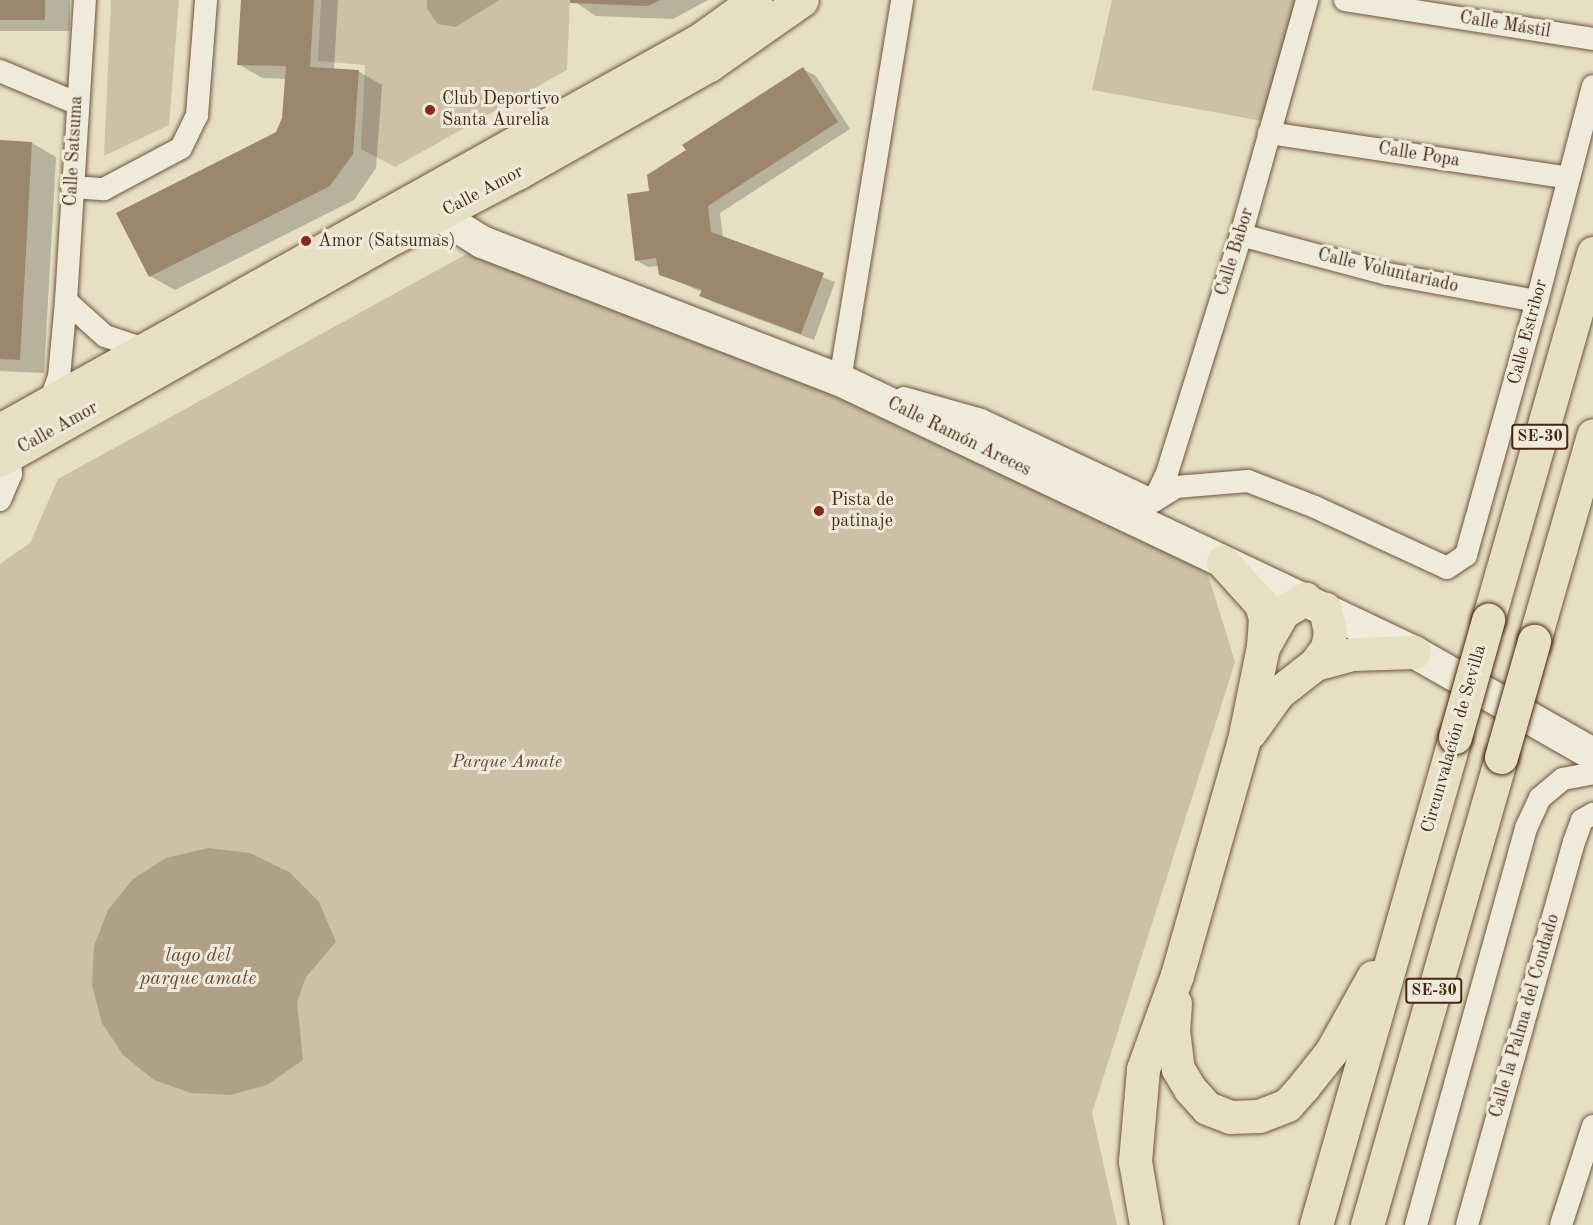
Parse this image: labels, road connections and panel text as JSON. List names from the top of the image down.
{
  "streets": {
    "main road": ["Calle Amor", "SE-30", "Circunvalación de Sevilla"],
    "street": [
      "Calle Mástil",
      "Calle Satsuma",
      "Calle Popa",
      "Calle Babor",
      "Calle Voluntariado",
      "Calle Estribor",
      "Calle Ramón Areces",
      "Calle la Palma del Condado"
    ]
  },
  "crossings": [
    ["Calle Satsuma", "Calle Amor"],
    ["Calle Popa", "Calle Babor"],
    ["Calle Popa", "Calle Estribor"],
    ["Calle Amor", "Calle Ramón Areces"],
    ["Calle Babor", "Calle Voluntariado"],
    ["Calle Babor", "Calle Estribor"],
    ["Calle Voluntariado", "Calle Estribor"]
  ],
  "water": ["lago del parque amate"],
  "parks": ["Parque Amate"],
  "places": ["Club Deportivo Santa Aurelia", "Amor (Satsumas)", "Pista de patinaje"]
}
